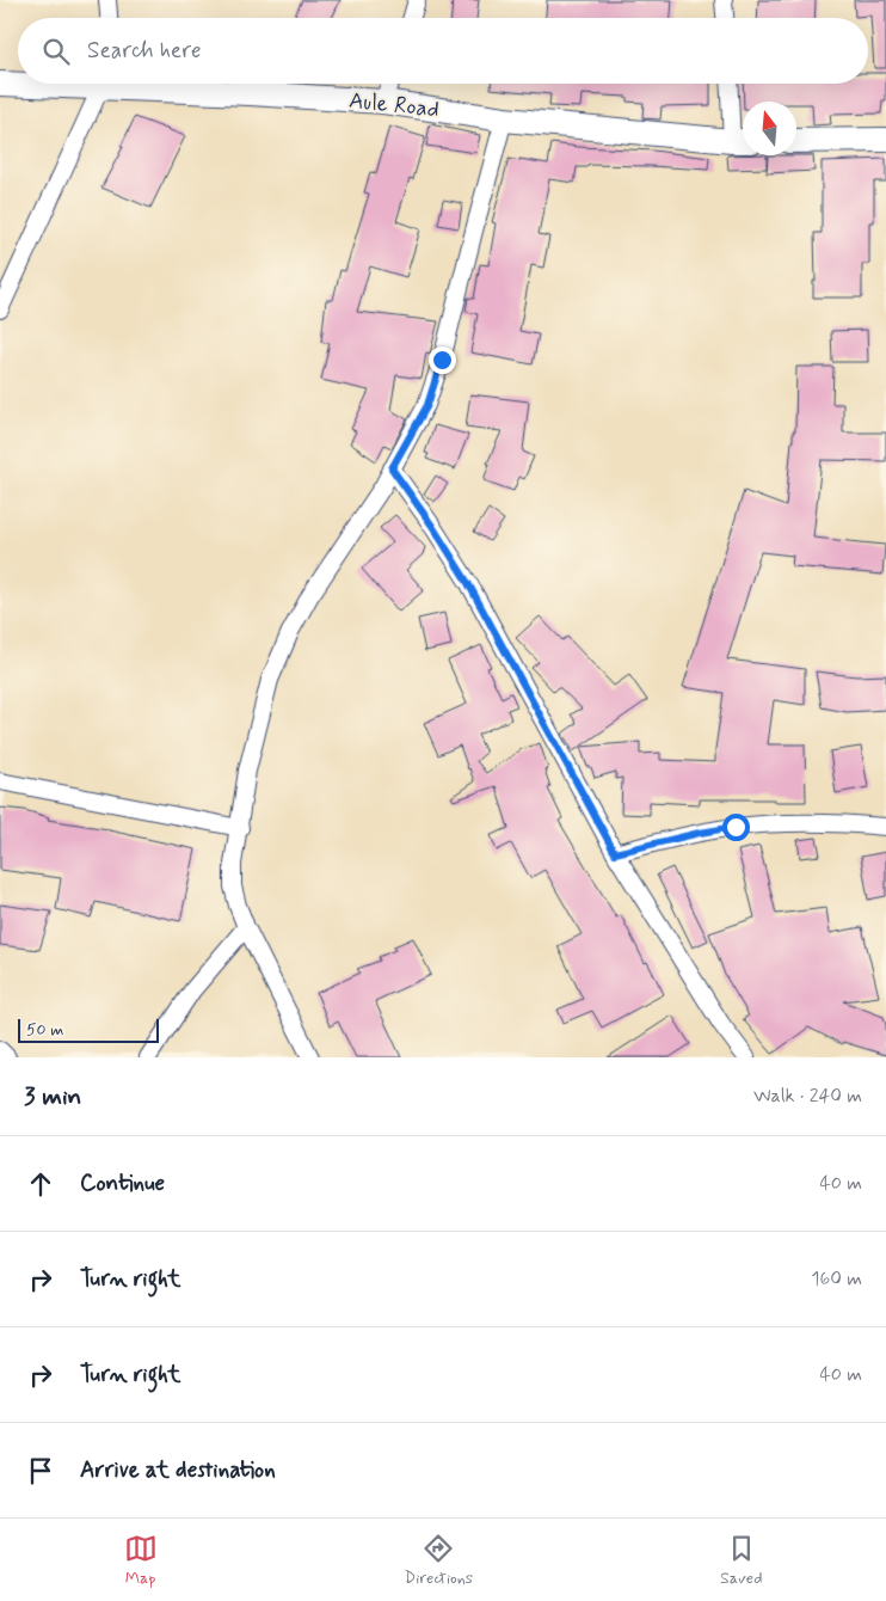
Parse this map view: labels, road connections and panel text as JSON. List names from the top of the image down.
{
  "streets": {
    "street": ["Aule Road"]
  },
  "scale_bar": "50 m",
  "north": "top",
  "page": {
    "search": "Search here",
    "scale": "50 m",
    "heading": ["3 min", "Walk · 240 m"],
    "list": [
      ["Continue", "40 m"],
      ["Turn right", "160 m"],
      ["Turn right", "40 m"],
      "Arrive at destination"
    ],
    "nav": ["Map", "Directions", "Saved"]
  }
}
